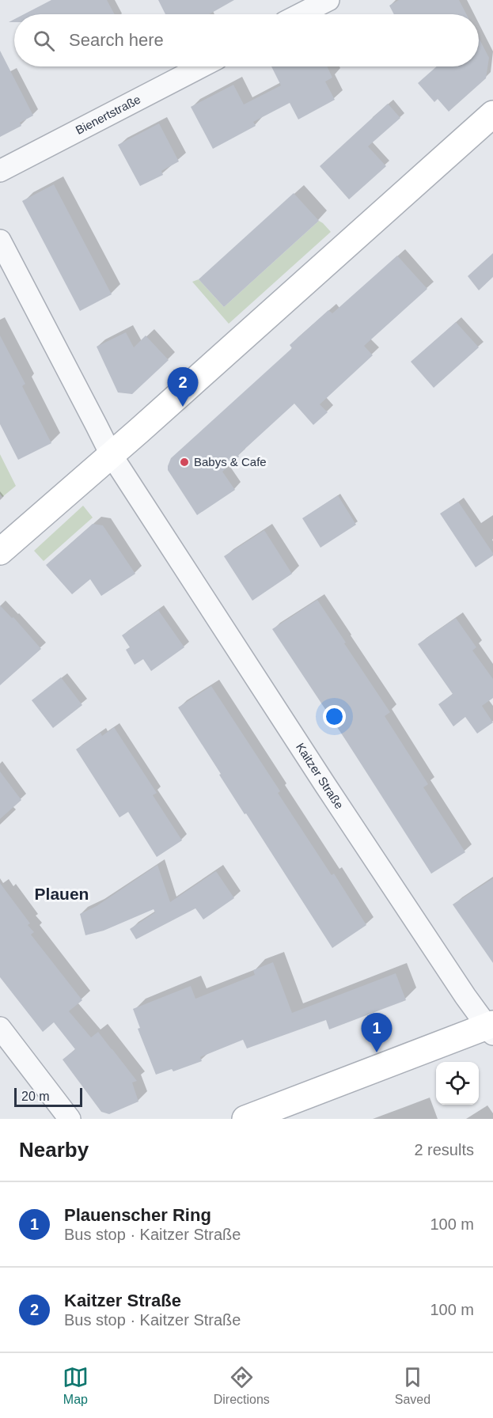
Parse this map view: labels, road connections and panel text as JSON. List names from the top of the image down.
{
  "streets": {
    "street": ["Bienertstraße", "Kaitzer Straße"]
  },
  "districts": ["Plauen"],
  "places": ["Babys & Cafe"],
  "scale_bar": "20 m",
  "page": {
    "search": "Search here",
    "pins": ["2", "1"],
    "scale": "20 m",
    "heading": ["Nearby", "2 results"],
    "list": [
      {
        "mark": "1",
        "name": "Plauenscher Ring",
        "note": "Bus stop · Kaitzer Straße",
        "value": "100 m"
      },
      {
        "mark": "2",
        "name": "Kaitzer Straße",
        "note": "Bus stop · Kaitzer Straße",
        "value": "100 m"
      }
    ],
    "nav": ["Map", "Directions", "Saved"]
  }
}
